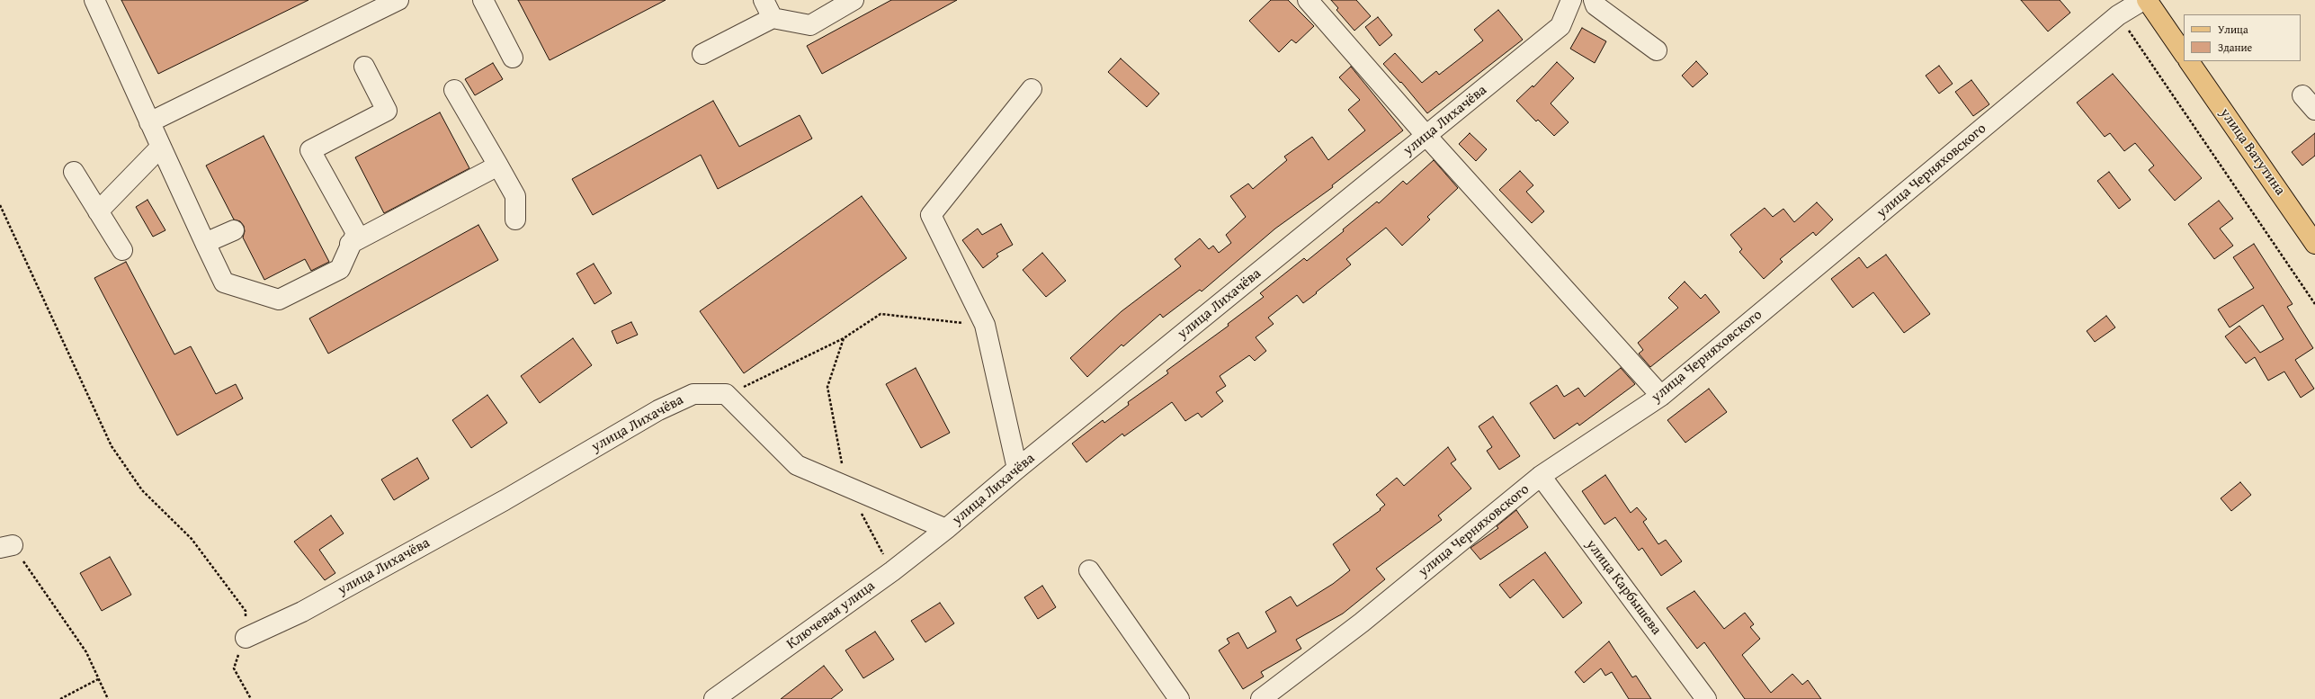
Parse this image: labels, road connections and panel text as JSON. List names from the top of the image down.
{
  "streets": {
    "main road": ["улица Ватутина"],
    "street": [
      "улица Лихачёва",
      "улица Черняховского",
      "улица Карбышева",
      "Ключевая улица"
    ]
  },
  "crossings": [
    ["улица Лихачёва", "Ключевая улица"],
    ["улица Черняховского", "улица Карбышева"]
  ],
  "legend": ["Улица", "Здание"]
}
